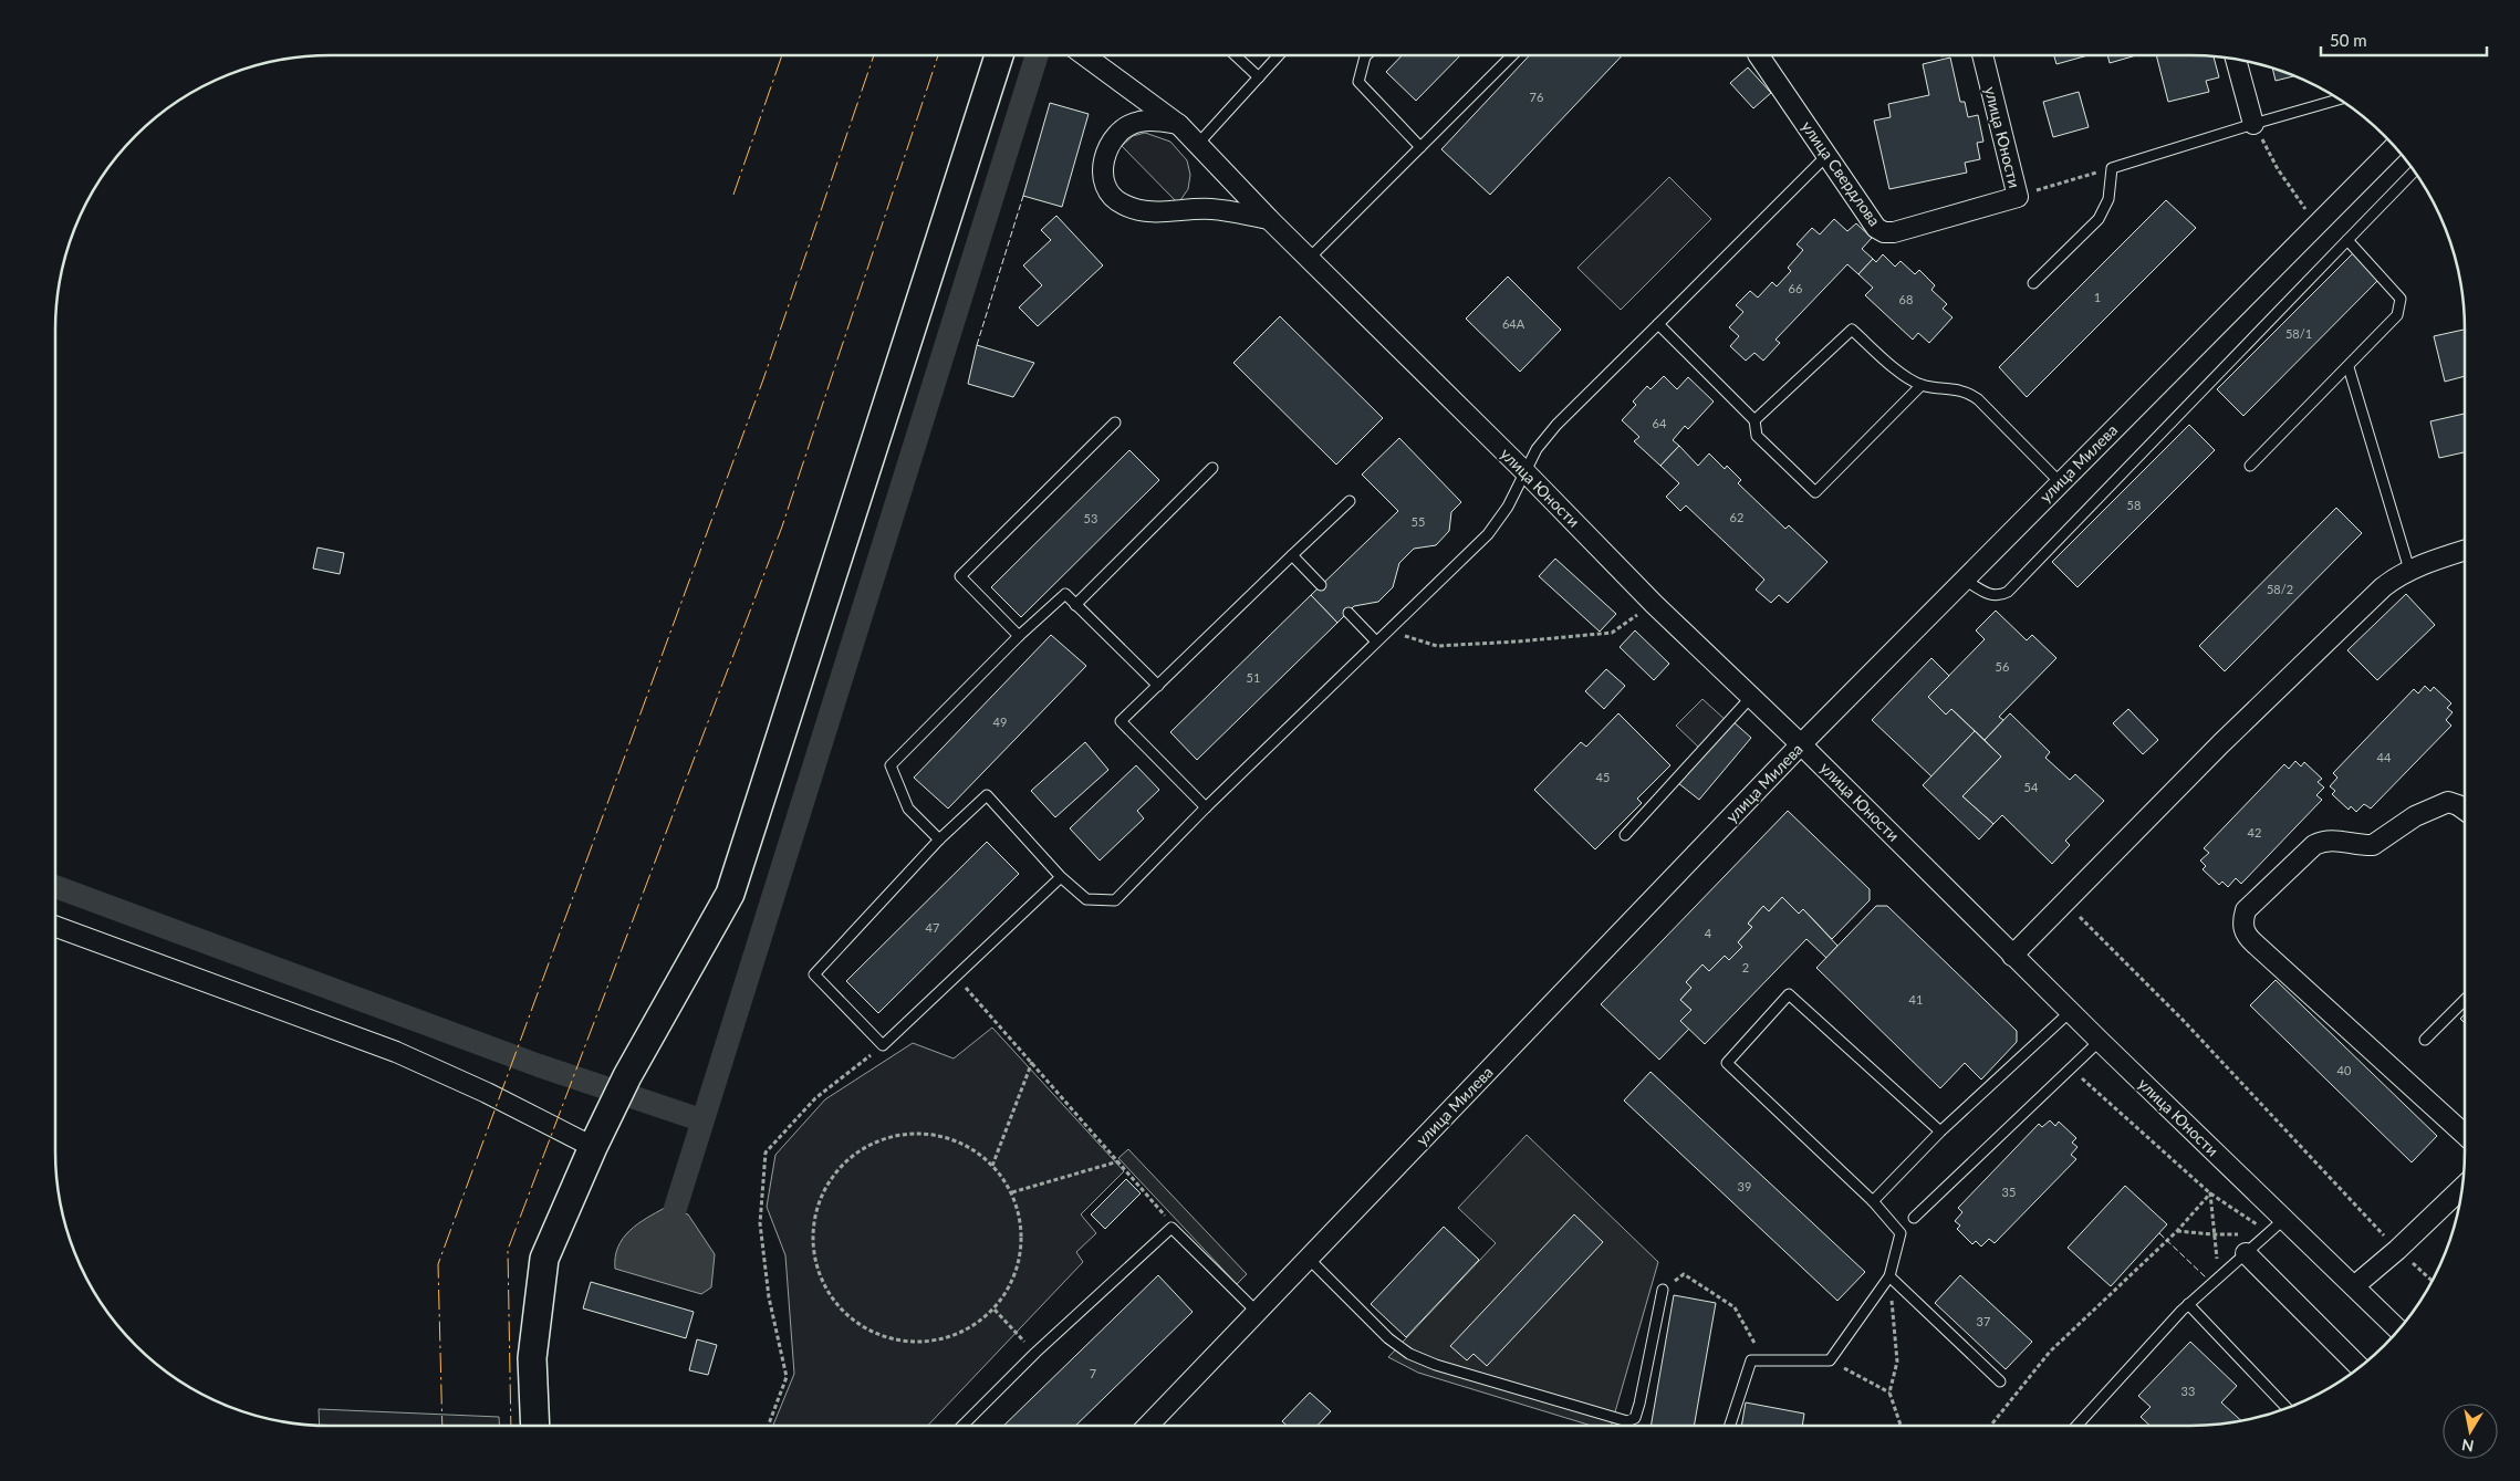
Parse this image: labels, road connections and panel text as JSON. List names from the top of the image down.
{
  "streets": {
    "street": ["улица Юности", "улица Свердлова", "улица Милева"]
  },
  "crossings": [
    ["улица Юности", "улица Свердлова"],
    ["улица Юности", "улица Милева"]
  ],
  "house_numbers": [
    "76",
    "66",
    "1",
    "68",
    "64А",
    "58/1",
    "64",
    "58",
    "62",
    "53",
    "55",
    "58/2",
    "56",
    "51",
    "49",
    "44",
    "45",
    "54",
    "42",
    "47",
    "4",
    "2",
    "41",
    "40",
    "39",
    "35",
    "37",
    "7",
    "33"
  ],
  "scale_bar": "50 m",
  "north": "bottom"
}
